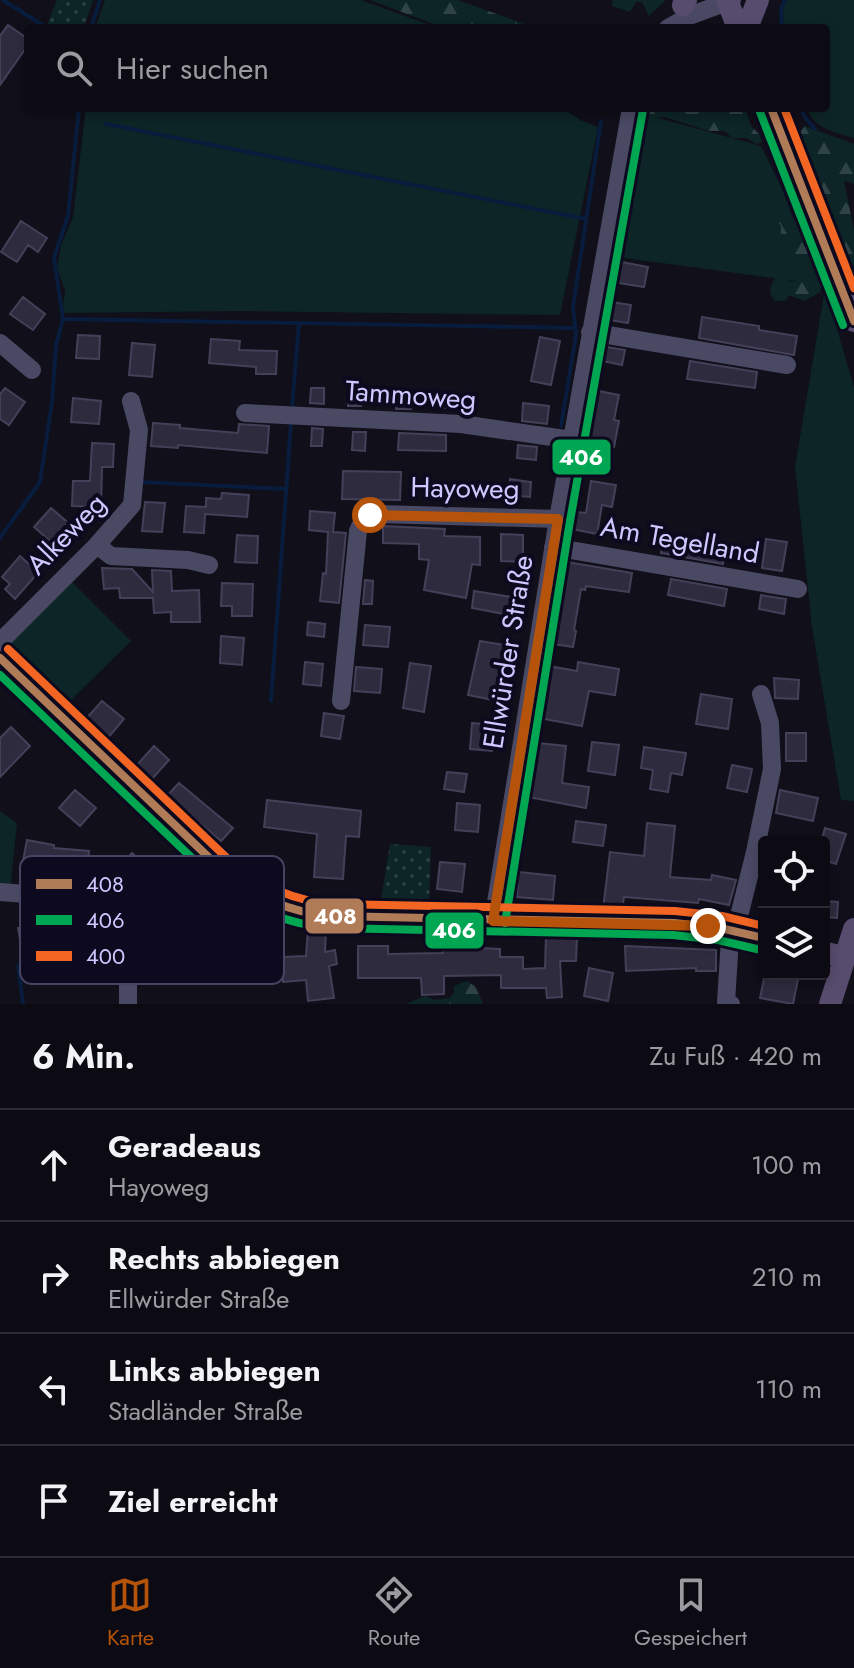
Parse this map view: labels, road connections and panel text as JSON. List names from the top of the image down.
{
  "streets": {
    "street": [
      "Tammoweg",
      "Hayoweg",
      "Alkeweg",
      "Am Tegelland",
      "Ellwürder Straße"
    ]
  },
  "crossings": [
    ["Tammoweg", "Ellwürder Straße"],
    ["Hayoweg", "Ellwürder Straße"],
    ["Am Tegelland", "Ellwürder Straße"]
  ],
  "lines": ["transit line 408", "transit line 406", "transit line 400"],
  "legend": ["408", "406", "400"],
  "page": {
    "search": "Hier suchen",
    "heading": ["6 Min.", "Zu Fuß · 420 m"],
    "list": [
      ["Geradeaus", "Hayoweg", "100 m"],
      ["Rechts abbiegen", "Ellwürder Straße", "210 m"],
      ["Links abbiegen", "Stadländer Straße", "110 m"],
      "Ziel erreicht"
    ],
    "nav": ["Karte", "Route", "Gespeichert"]
  }
}
